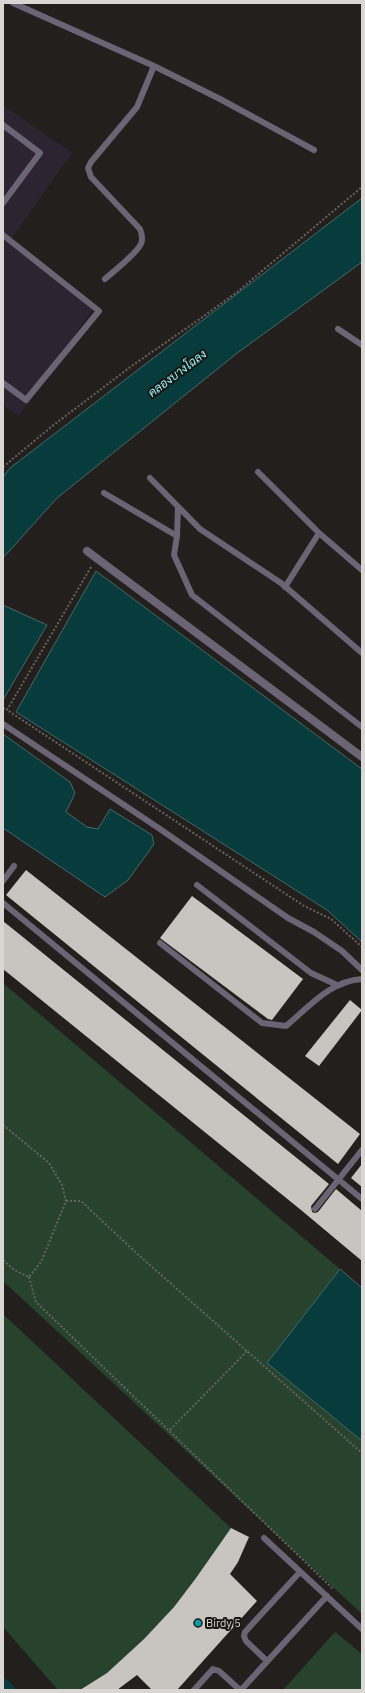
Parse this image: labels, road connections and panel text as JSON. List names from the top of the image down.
{
  "water": ["คลองบางโฉลง"],
  "places": ["Birdy 5"]
}
